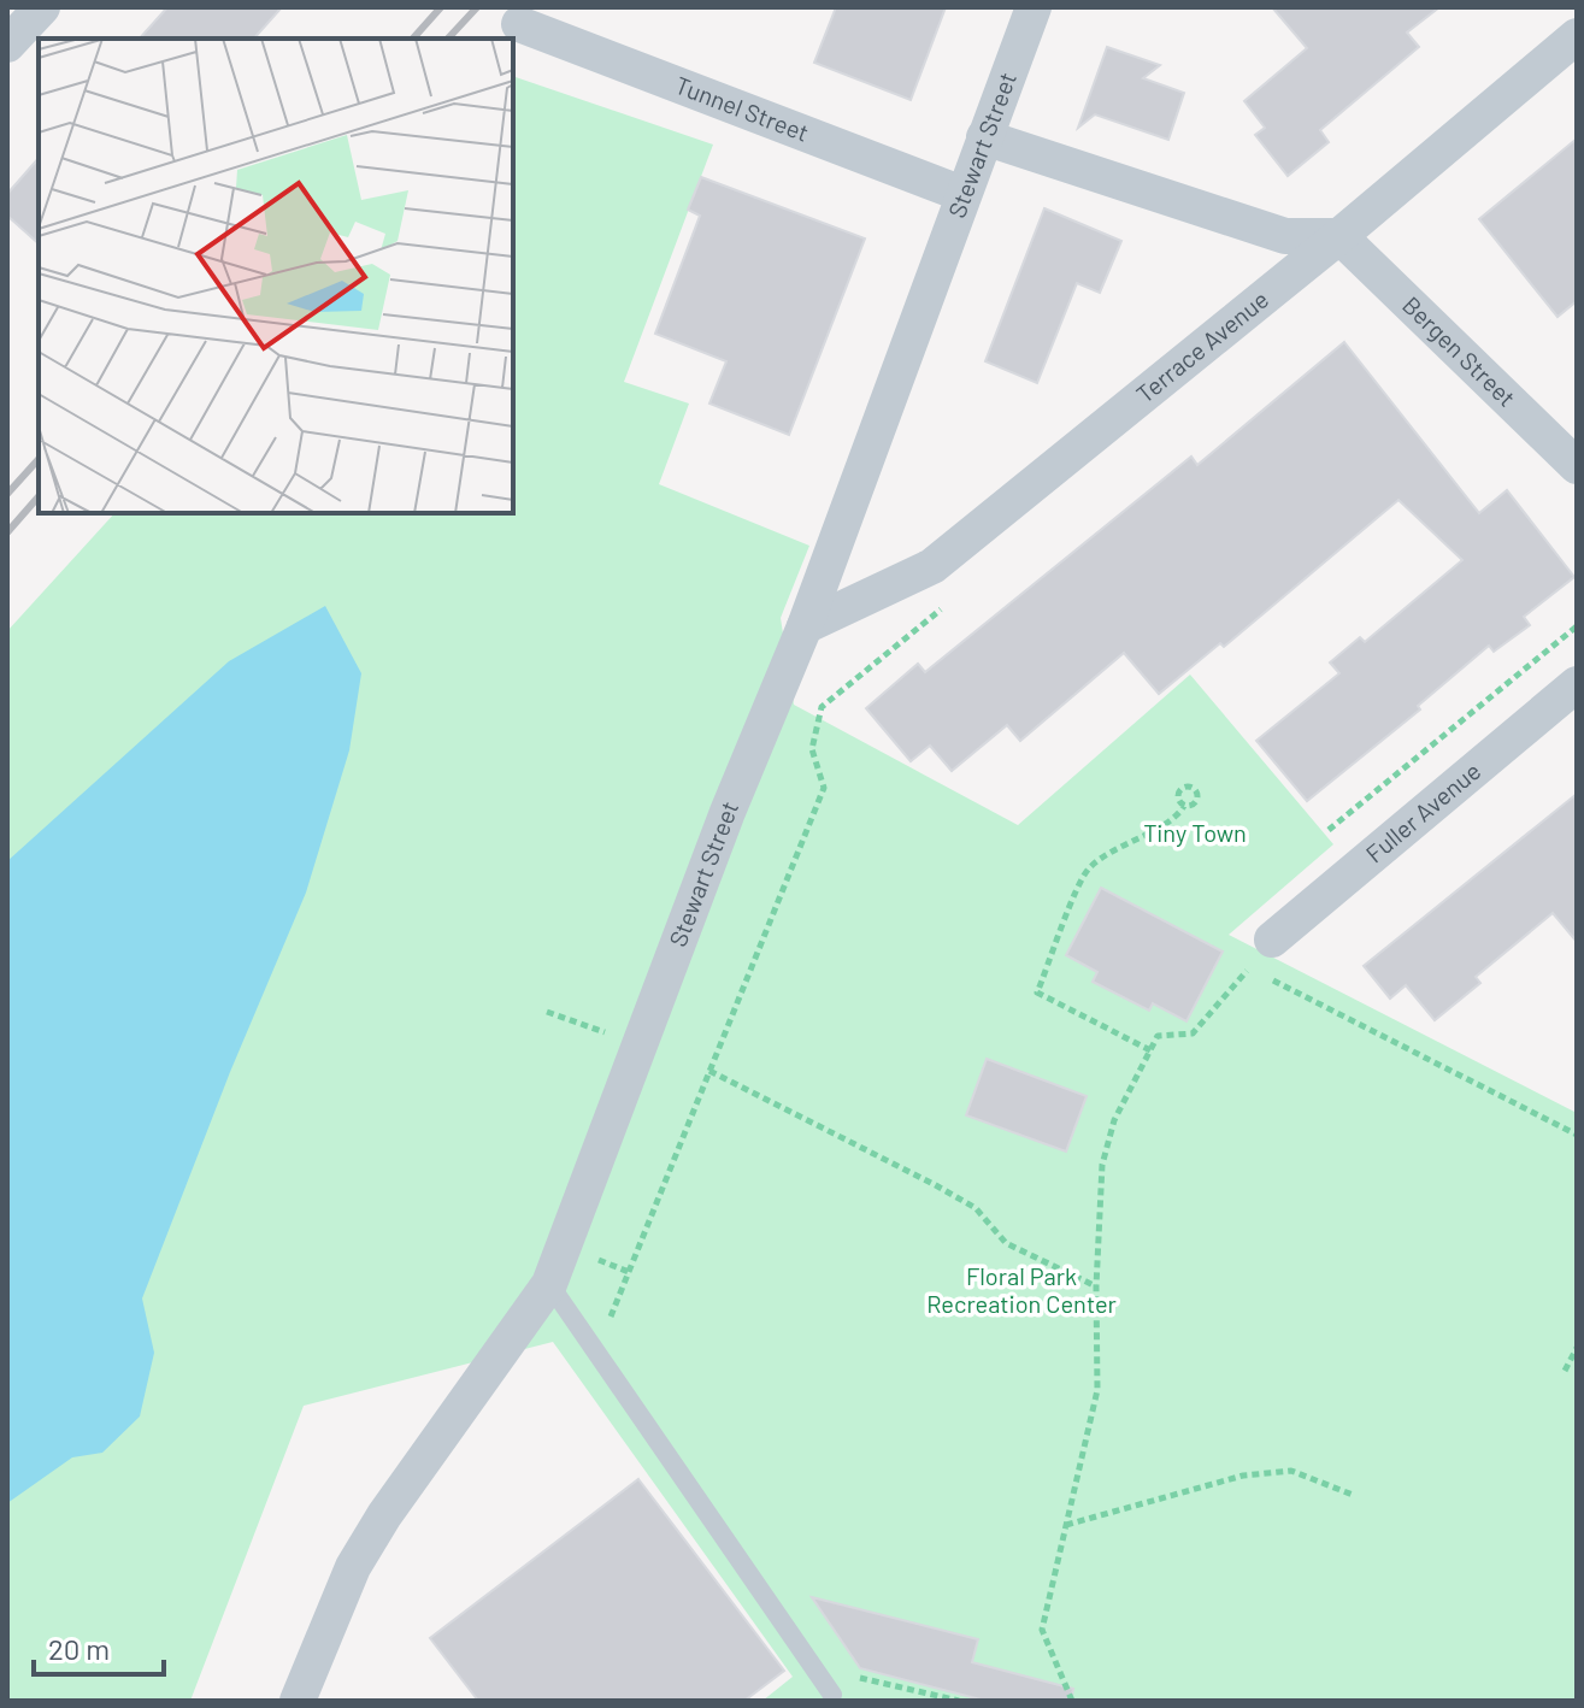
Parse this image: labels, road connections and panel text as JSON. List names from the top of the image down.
{
  "streets": {
    "street": [
      "Tunnel Street",
      "Stewart Street",
      "Terrace Avenue",
      "Bergen Street",
      "Fuller Avenue"
    ]
  },
  "crossings": [
    ["Tunnel Street", "Stewart Street"],
    ["Stewart Street", "Terrace Avenue"],
    ["Terrace Avenue", "Bergen Street"]
  ],
  "parks": ["Tiny Town", "Floral Park Recreation Center"],
  "scale_bar": "20 m"
}
